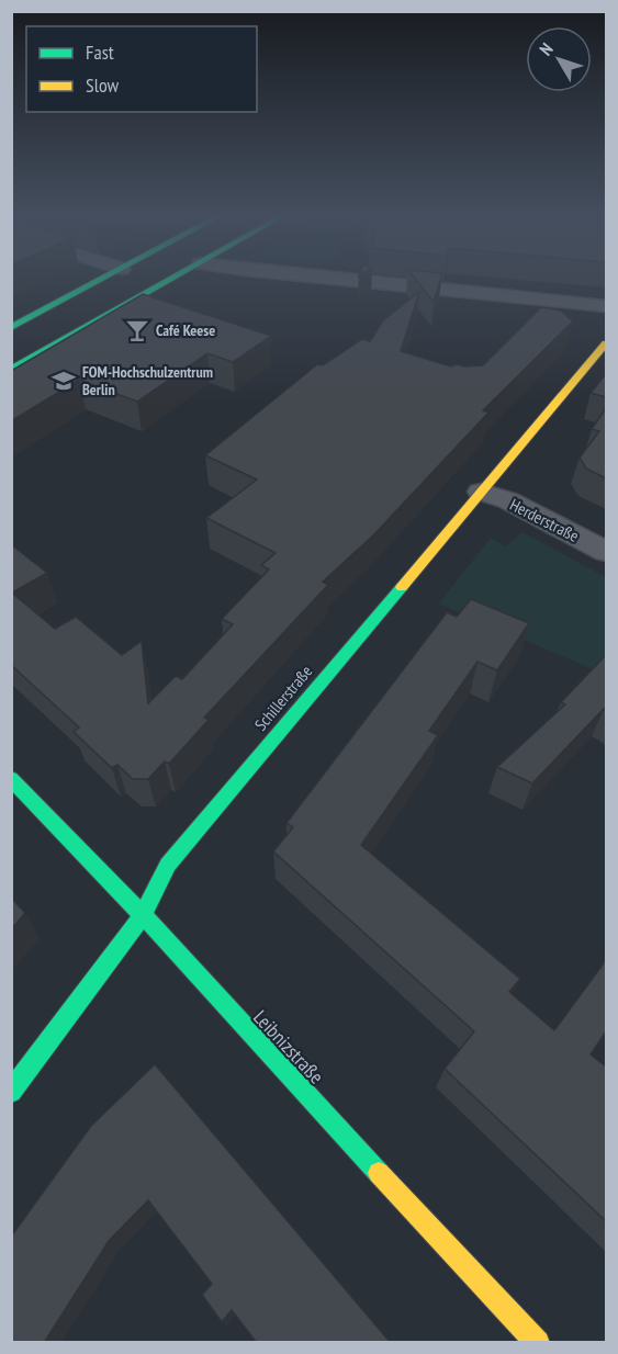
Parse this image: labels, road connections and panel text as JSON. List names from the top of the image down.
{
  "streets": {
    "street": ["Herderstraße", "Schillerstraße", "Leibnizstraße"]
  },
  "crossings": [
    ["Herderstraße", "Schillerstraße"],
    ["Schillerstraße", "Leibnizstraße"]
  ],
  "places": {
    "bar": ["Café Keese"],
    "school or university": ["FOM-Hochschulzentrum Berlin"]
  },
  "legend": ["Fast", "Slow"],
  "north": "top left"
}
